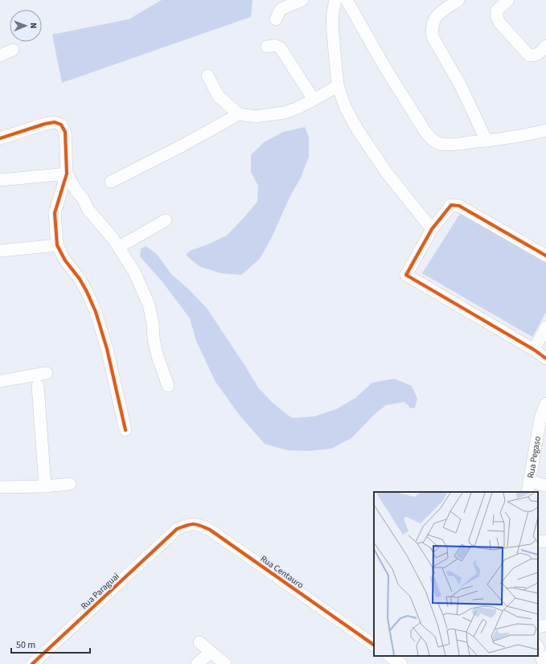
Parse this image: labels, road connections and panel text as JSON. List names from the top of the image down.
{
  "streets": {
    "street": ["Rua Pegaso", "Rua Centauro", "Rua Paraguai"]
  },
  "crossings": [
    ["Rua Centauro", "Rua Paraguai"]
  ],
  "scale_bar": "50 m",
  "north": "right"
}
